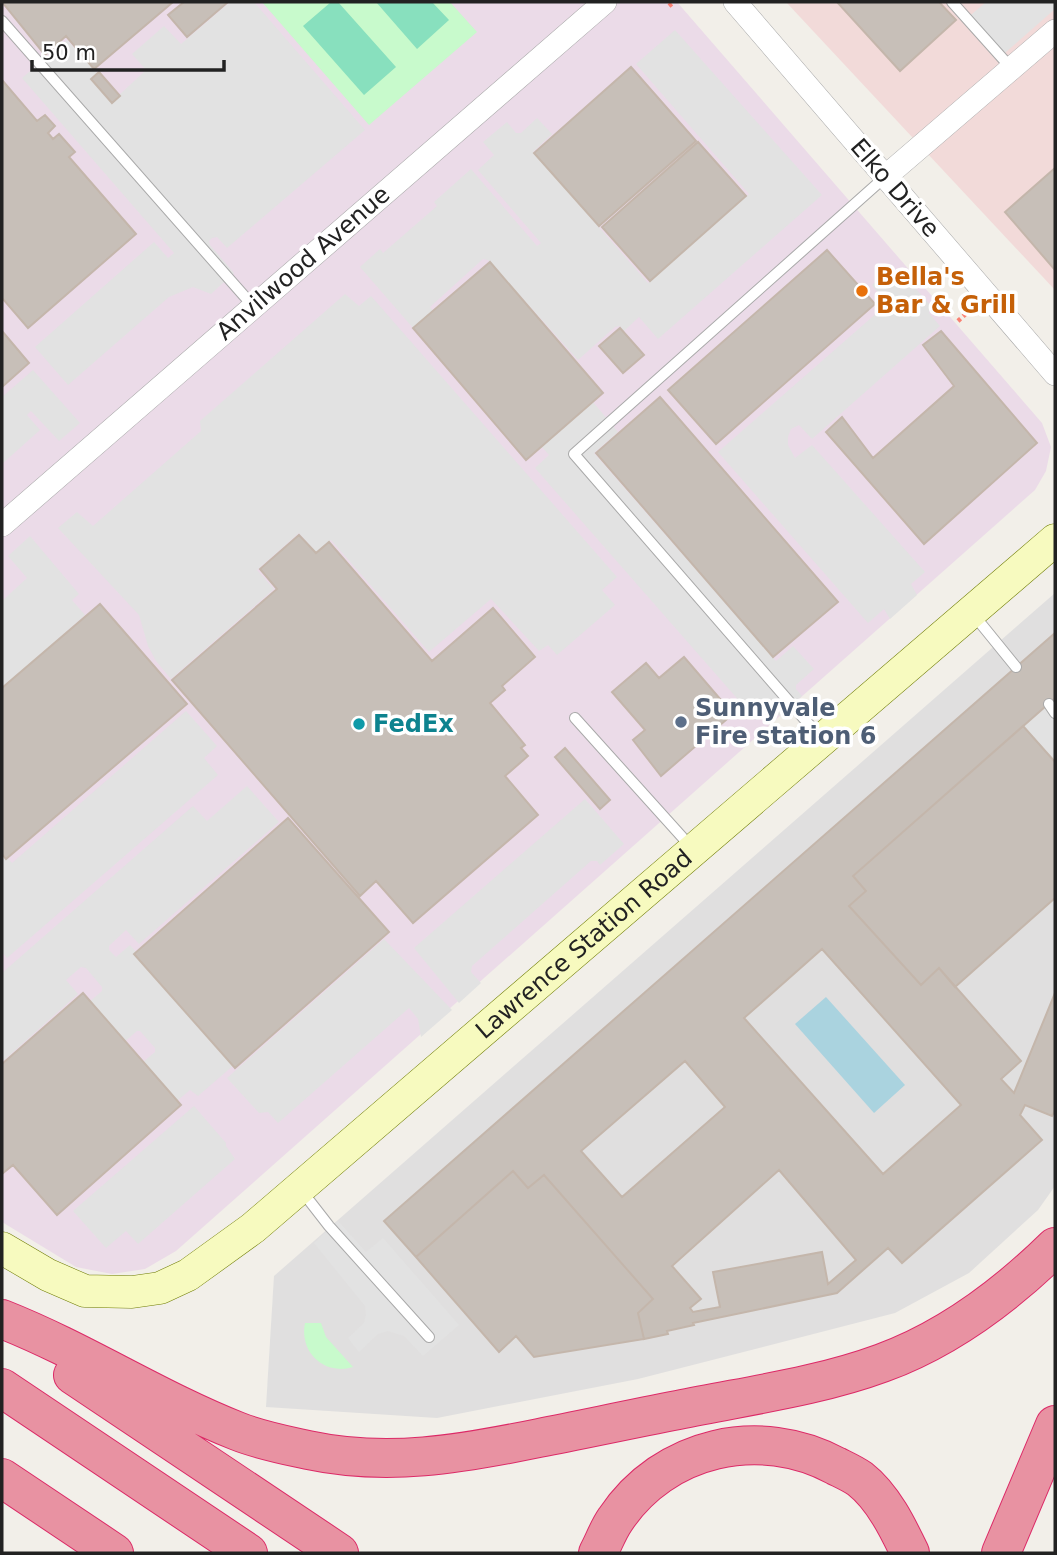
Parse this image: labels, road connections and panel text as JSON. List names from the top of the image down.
{
  "streets": {
    "street": ["Elko Drive", "Anvilwood Avenue", "Lawrence Station Road"]
  },
  "places": ["Bella's Bar & Grill", "Sunnyvale Fire station 6", "FedEx"],
  "scale_bar": "50 m"
}
